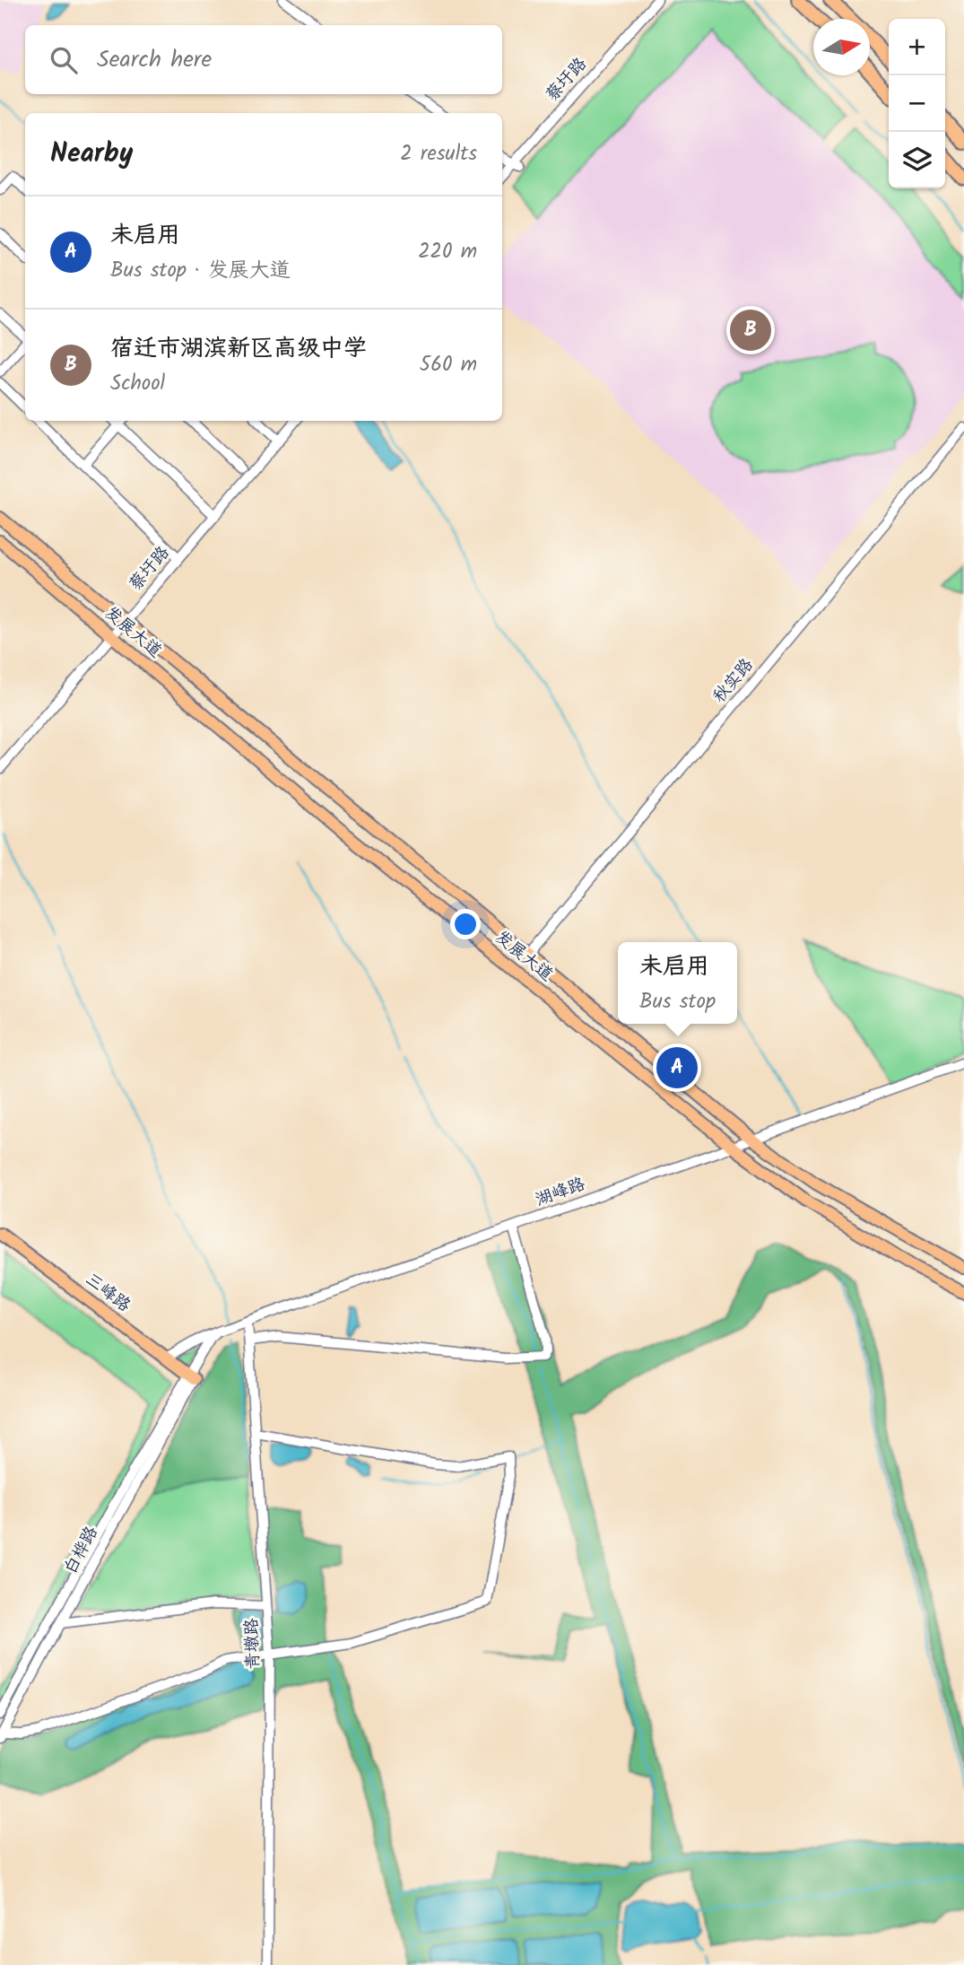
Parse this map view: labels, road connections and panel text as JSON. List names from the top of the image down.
{
  "streets": {
    "main road": ["发展大道", "三峰路"],
    "street": [
      "蔡圩路",
      "秋实路",
      "湖峰路",
      "白桦路",
      "青墩路"
    ]
  },
  "crossings": [
    ["蔡圩路", "发展大道"],
    ["发展大道", "秋实路"],
    ["发展大道", "湖峰路"],
    ["湖峰路", "三峰路"],
    ["湖峰路", "青墩路"],
    ["三峰路", "白桦路"]
  ],
  "north": "right",
  "page": {
    "map_buttons": ["+", "−"],
    "search": "Search here",
    "heading": ["Nearby", "2 results"],
    "list": [
      {
        "mark": "A",
        "name": "未启用",
        "note": "Bus stop · 发展大道",
        "value": "220 m"
      },
      {
        "mark": "B",
        "name": "宿迁市湖滨新区高级中学",
        "note": "School",
        "value": "560 m"
      }
    ],
    "pins": ["B", "A"],
    "popup": ["未启用", "Bus stop"]
  }
}
